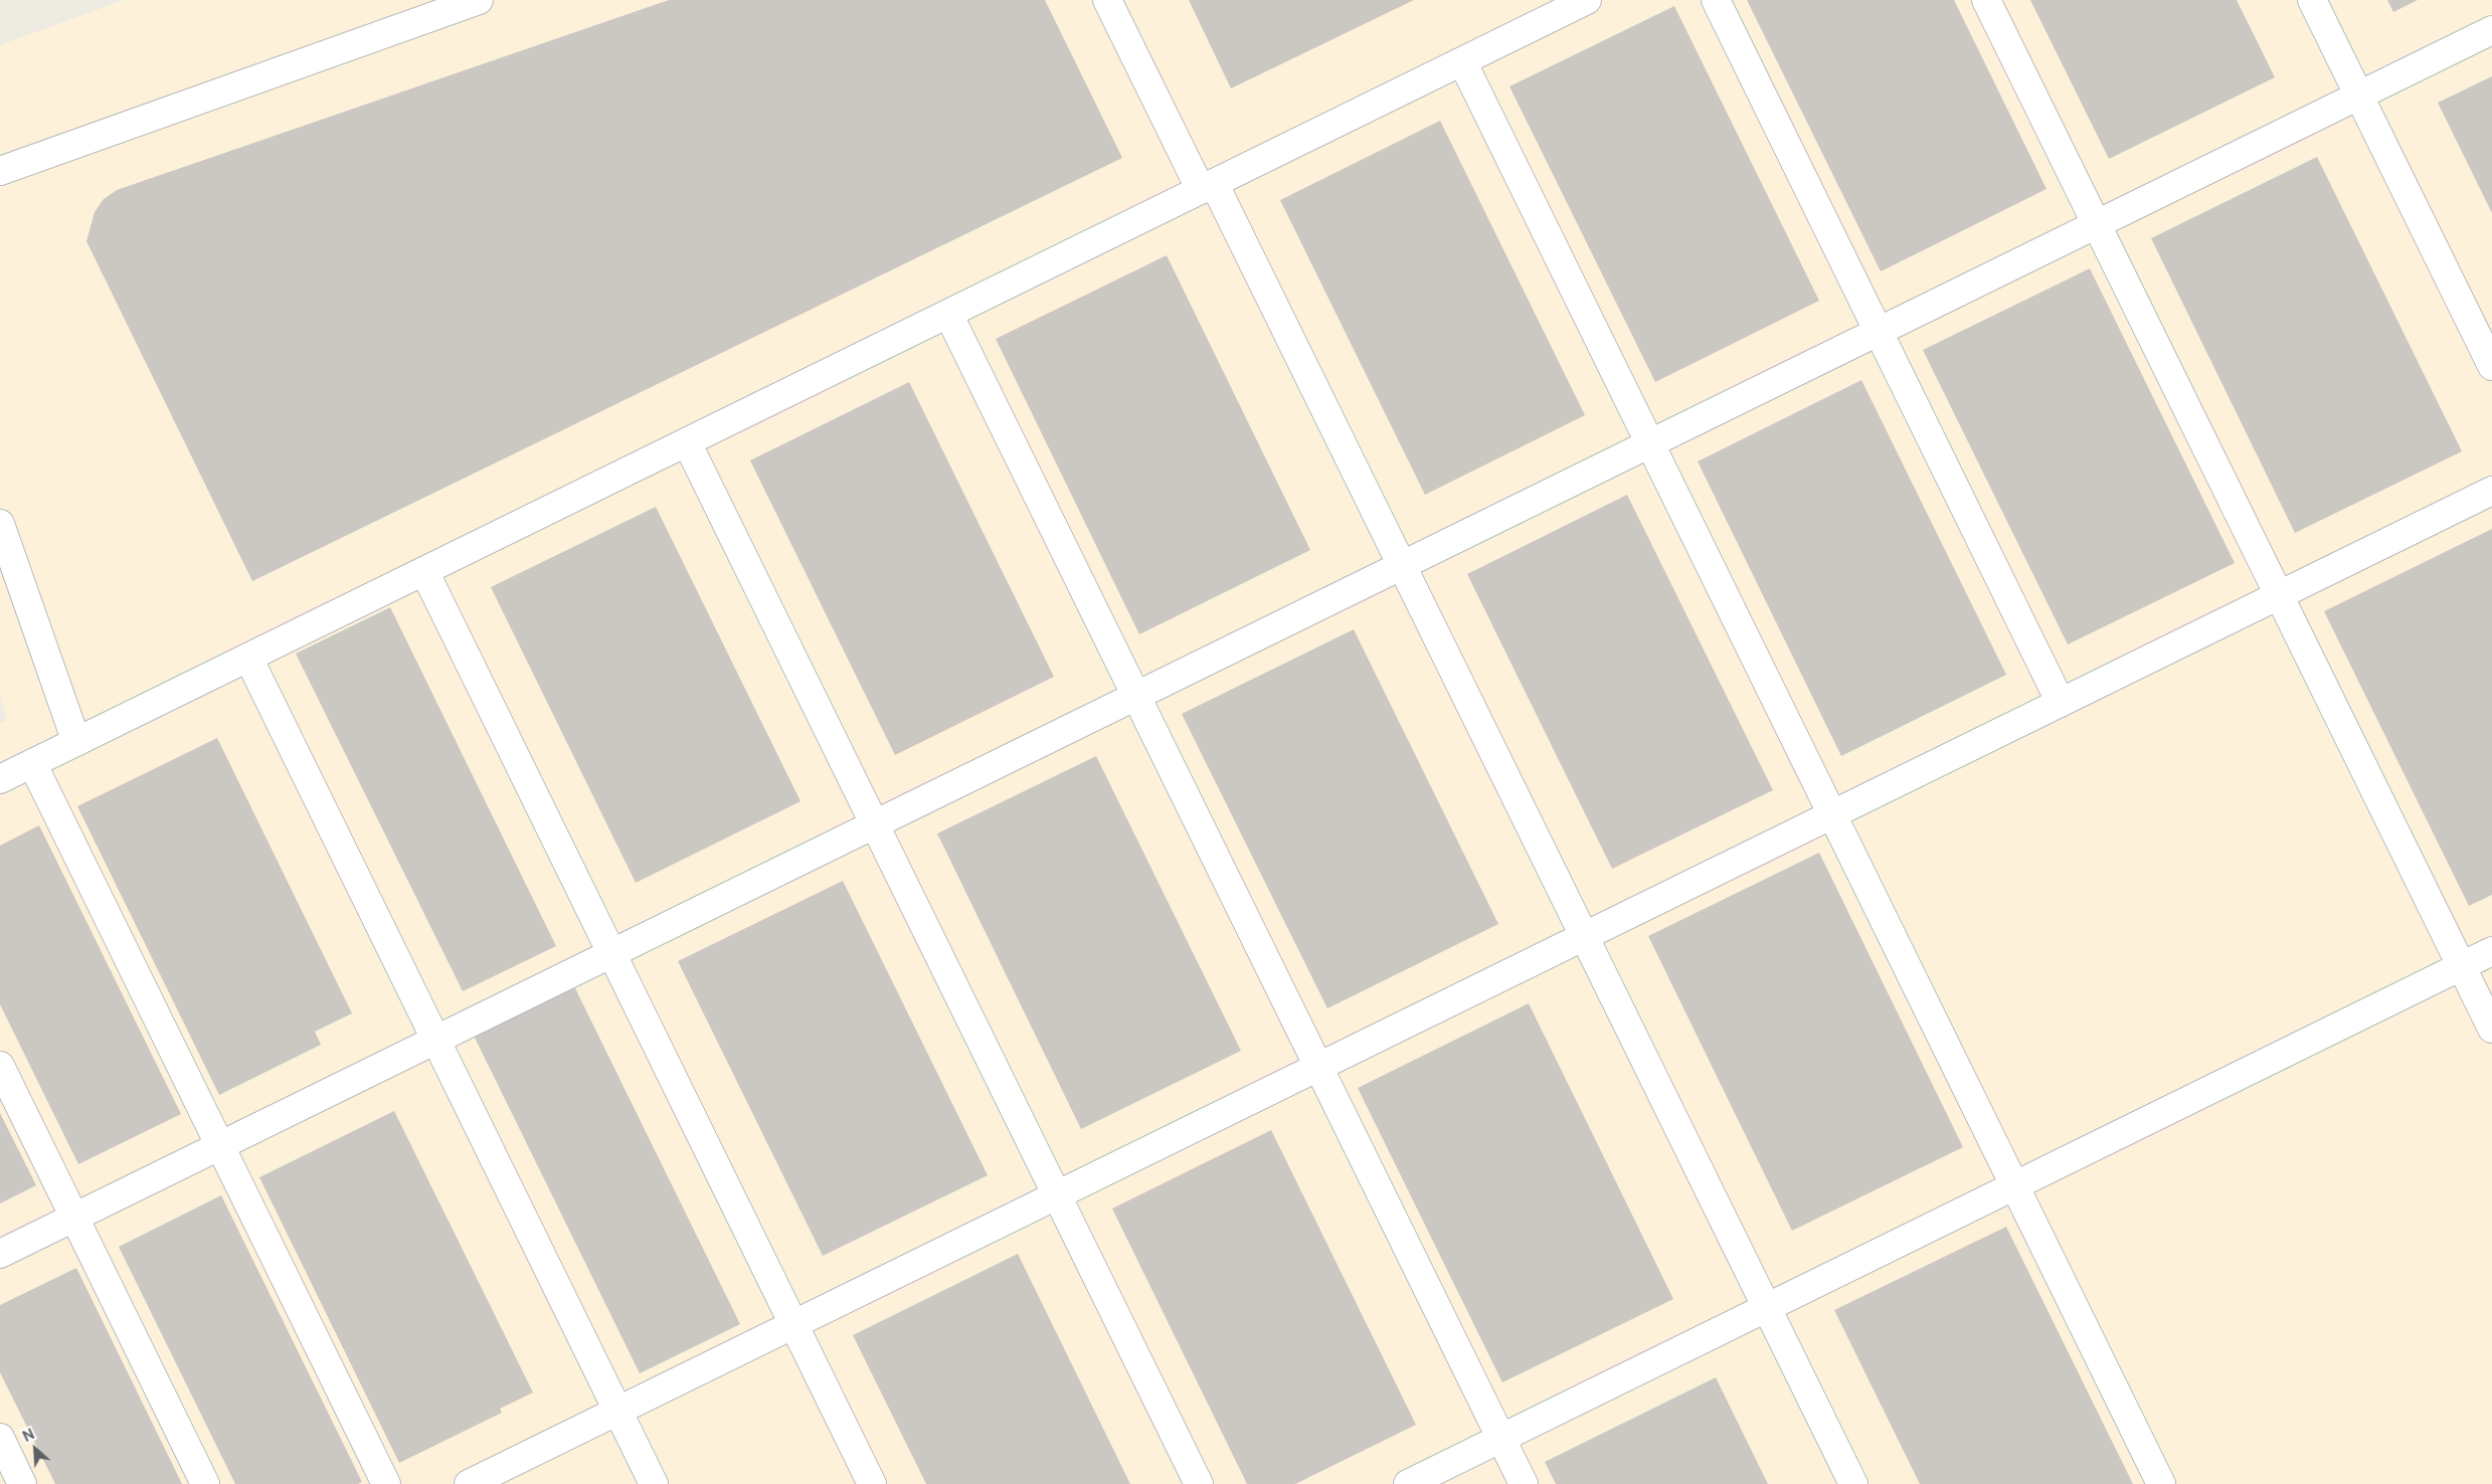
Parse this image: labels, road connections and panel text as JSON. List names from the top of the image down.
{
  "north": "top left"
}
